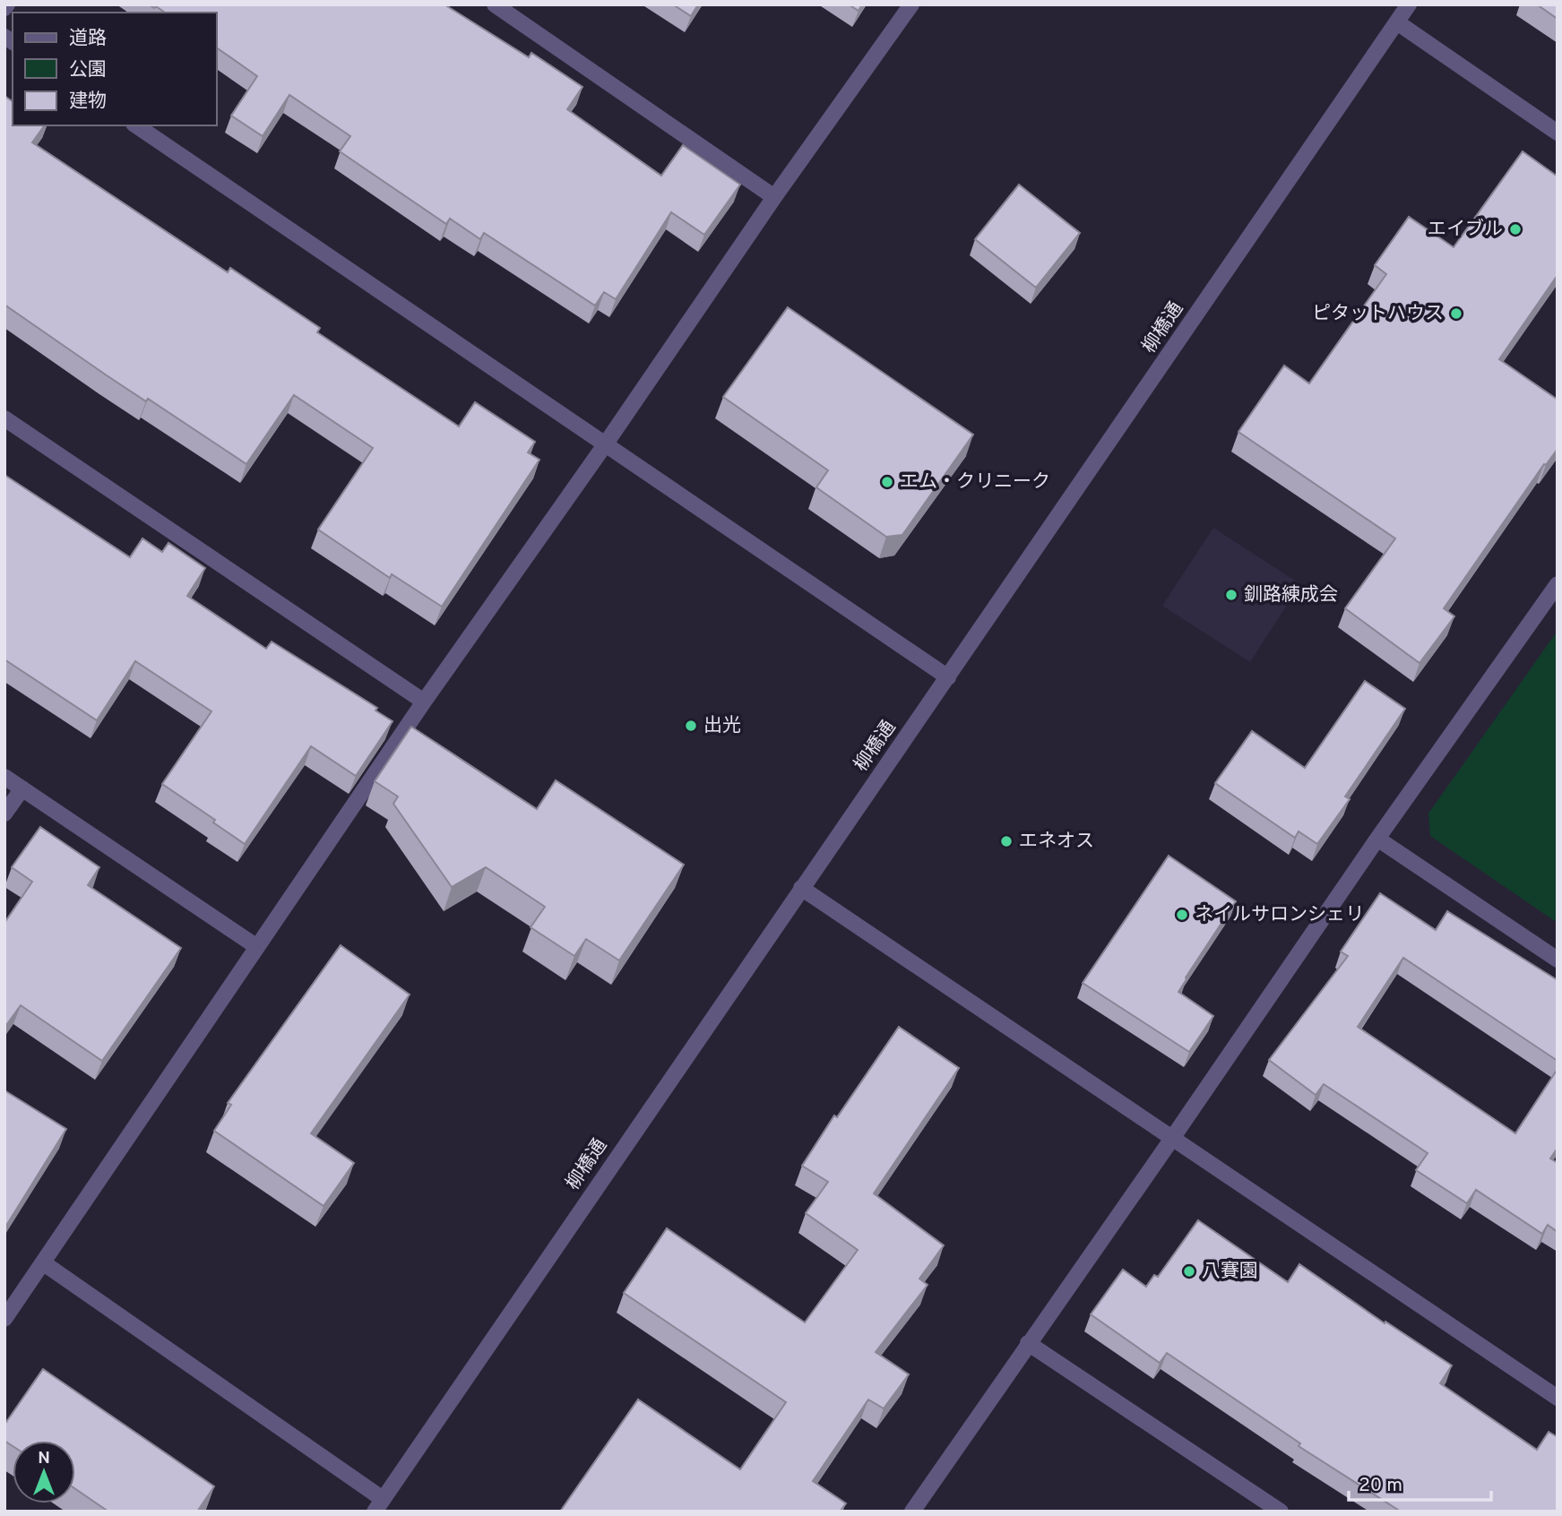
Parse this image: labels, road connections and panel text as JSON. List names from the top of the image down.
{
  "streets": {
    "street": ["柳橋通"]
  },
  "places": [
    "エイブル",
    "ピタットハウス",
    "エム・クリニーク",
    "釧路練成会",
    "出光",
    "エネオス",
    "ネイルサロンシェリ",
    "八賽園"
  ],
  "legend": ["道路", "公園", "建物"],
  "scale_bar": "20 m",
  "north": "top"
}
